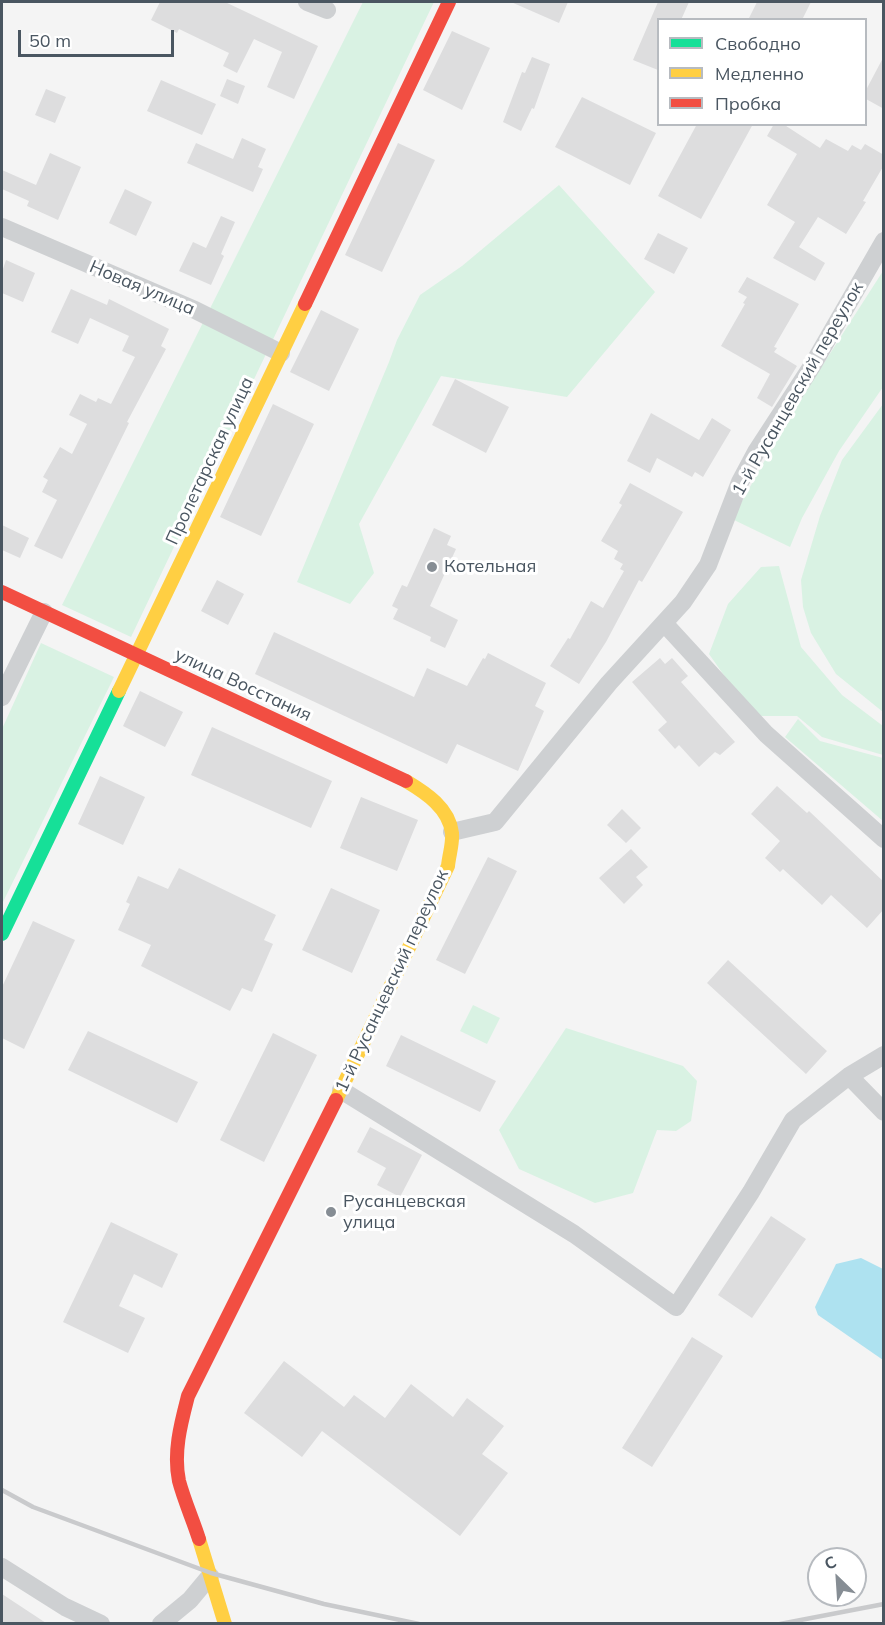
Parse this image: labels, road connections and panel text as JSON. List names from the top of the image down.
{
  "streets": {
    "street": [
      "Новая улица",
      "1-й Русанцевский переулок",
      "Пролетарская улица",
      "улица Восстания"
    ]
  },
  "crossings": [
    ["Новая улица", "Пролетарская улица"],
    ["1-й Русанцевский переулок", "улица Восстания"],
    ["Пролетарская улица", "улица Восстания"]
  ],
  "places": ["Котельная", "Русанцевская улица"],
  "legend": ["Свободно", "Медленно", "Пробка"],
  "scale_bar": "50 m",
  "north": "top left"
}
